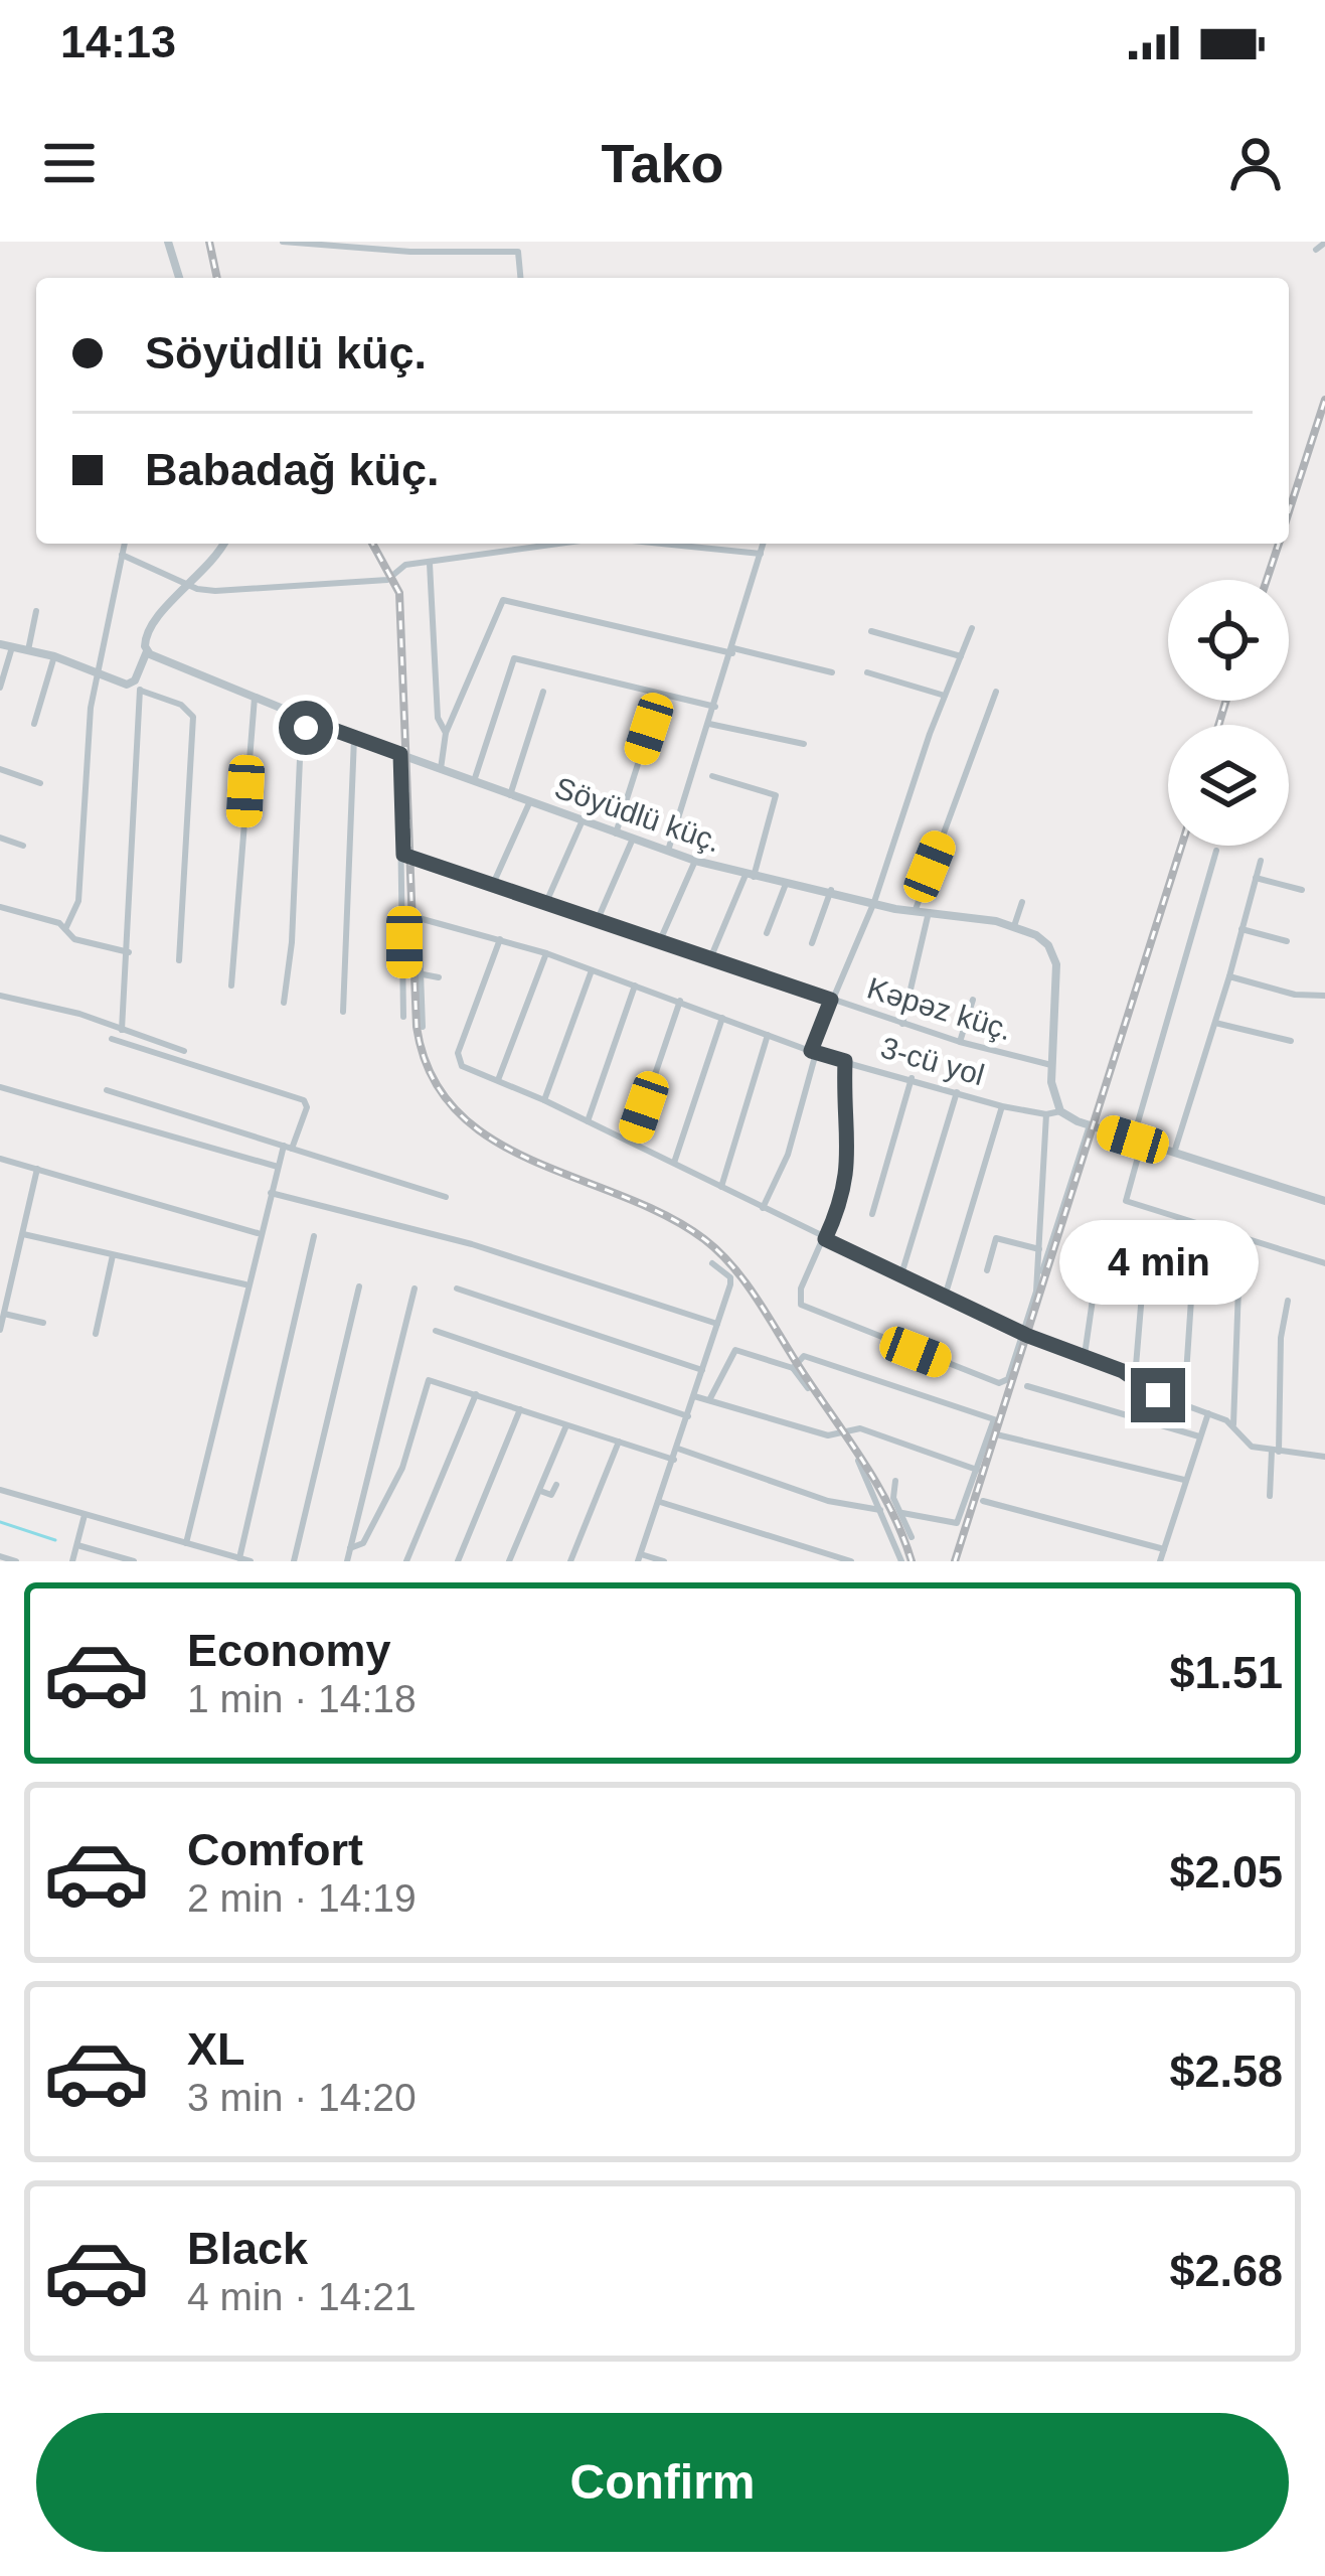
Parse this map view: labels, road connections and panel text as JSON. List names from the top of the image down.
{
  "streets": {
    "street": ["Söyüdlü küç.", "Kəpəz küç.", "3-cü yol"]
  },
  "page": {
    "status": "14:13",
    "header": "Tako",
    "banner": ["Söyüdlü küç.", "Babadağ küç."],
    "bubble": "4 min",
    "list": [
      {
        "name": "Economy",
        "note": "1 min · 14:18",
        "value": "$1.51"
      },
      {
        "name": "Comfort",
        "note": "2 min · 14:19",
        "value": "$2.05"
      },
      {
        "name": "XL",
        "note": "3 min · 14:20",
        "value": "$2.58"
      },
      {
        "name": "Black",
        "note": "4 min · 14:21",
        "value": "$2.68"
      }
    ],
    "buttons": "Confirm"
  }
}
